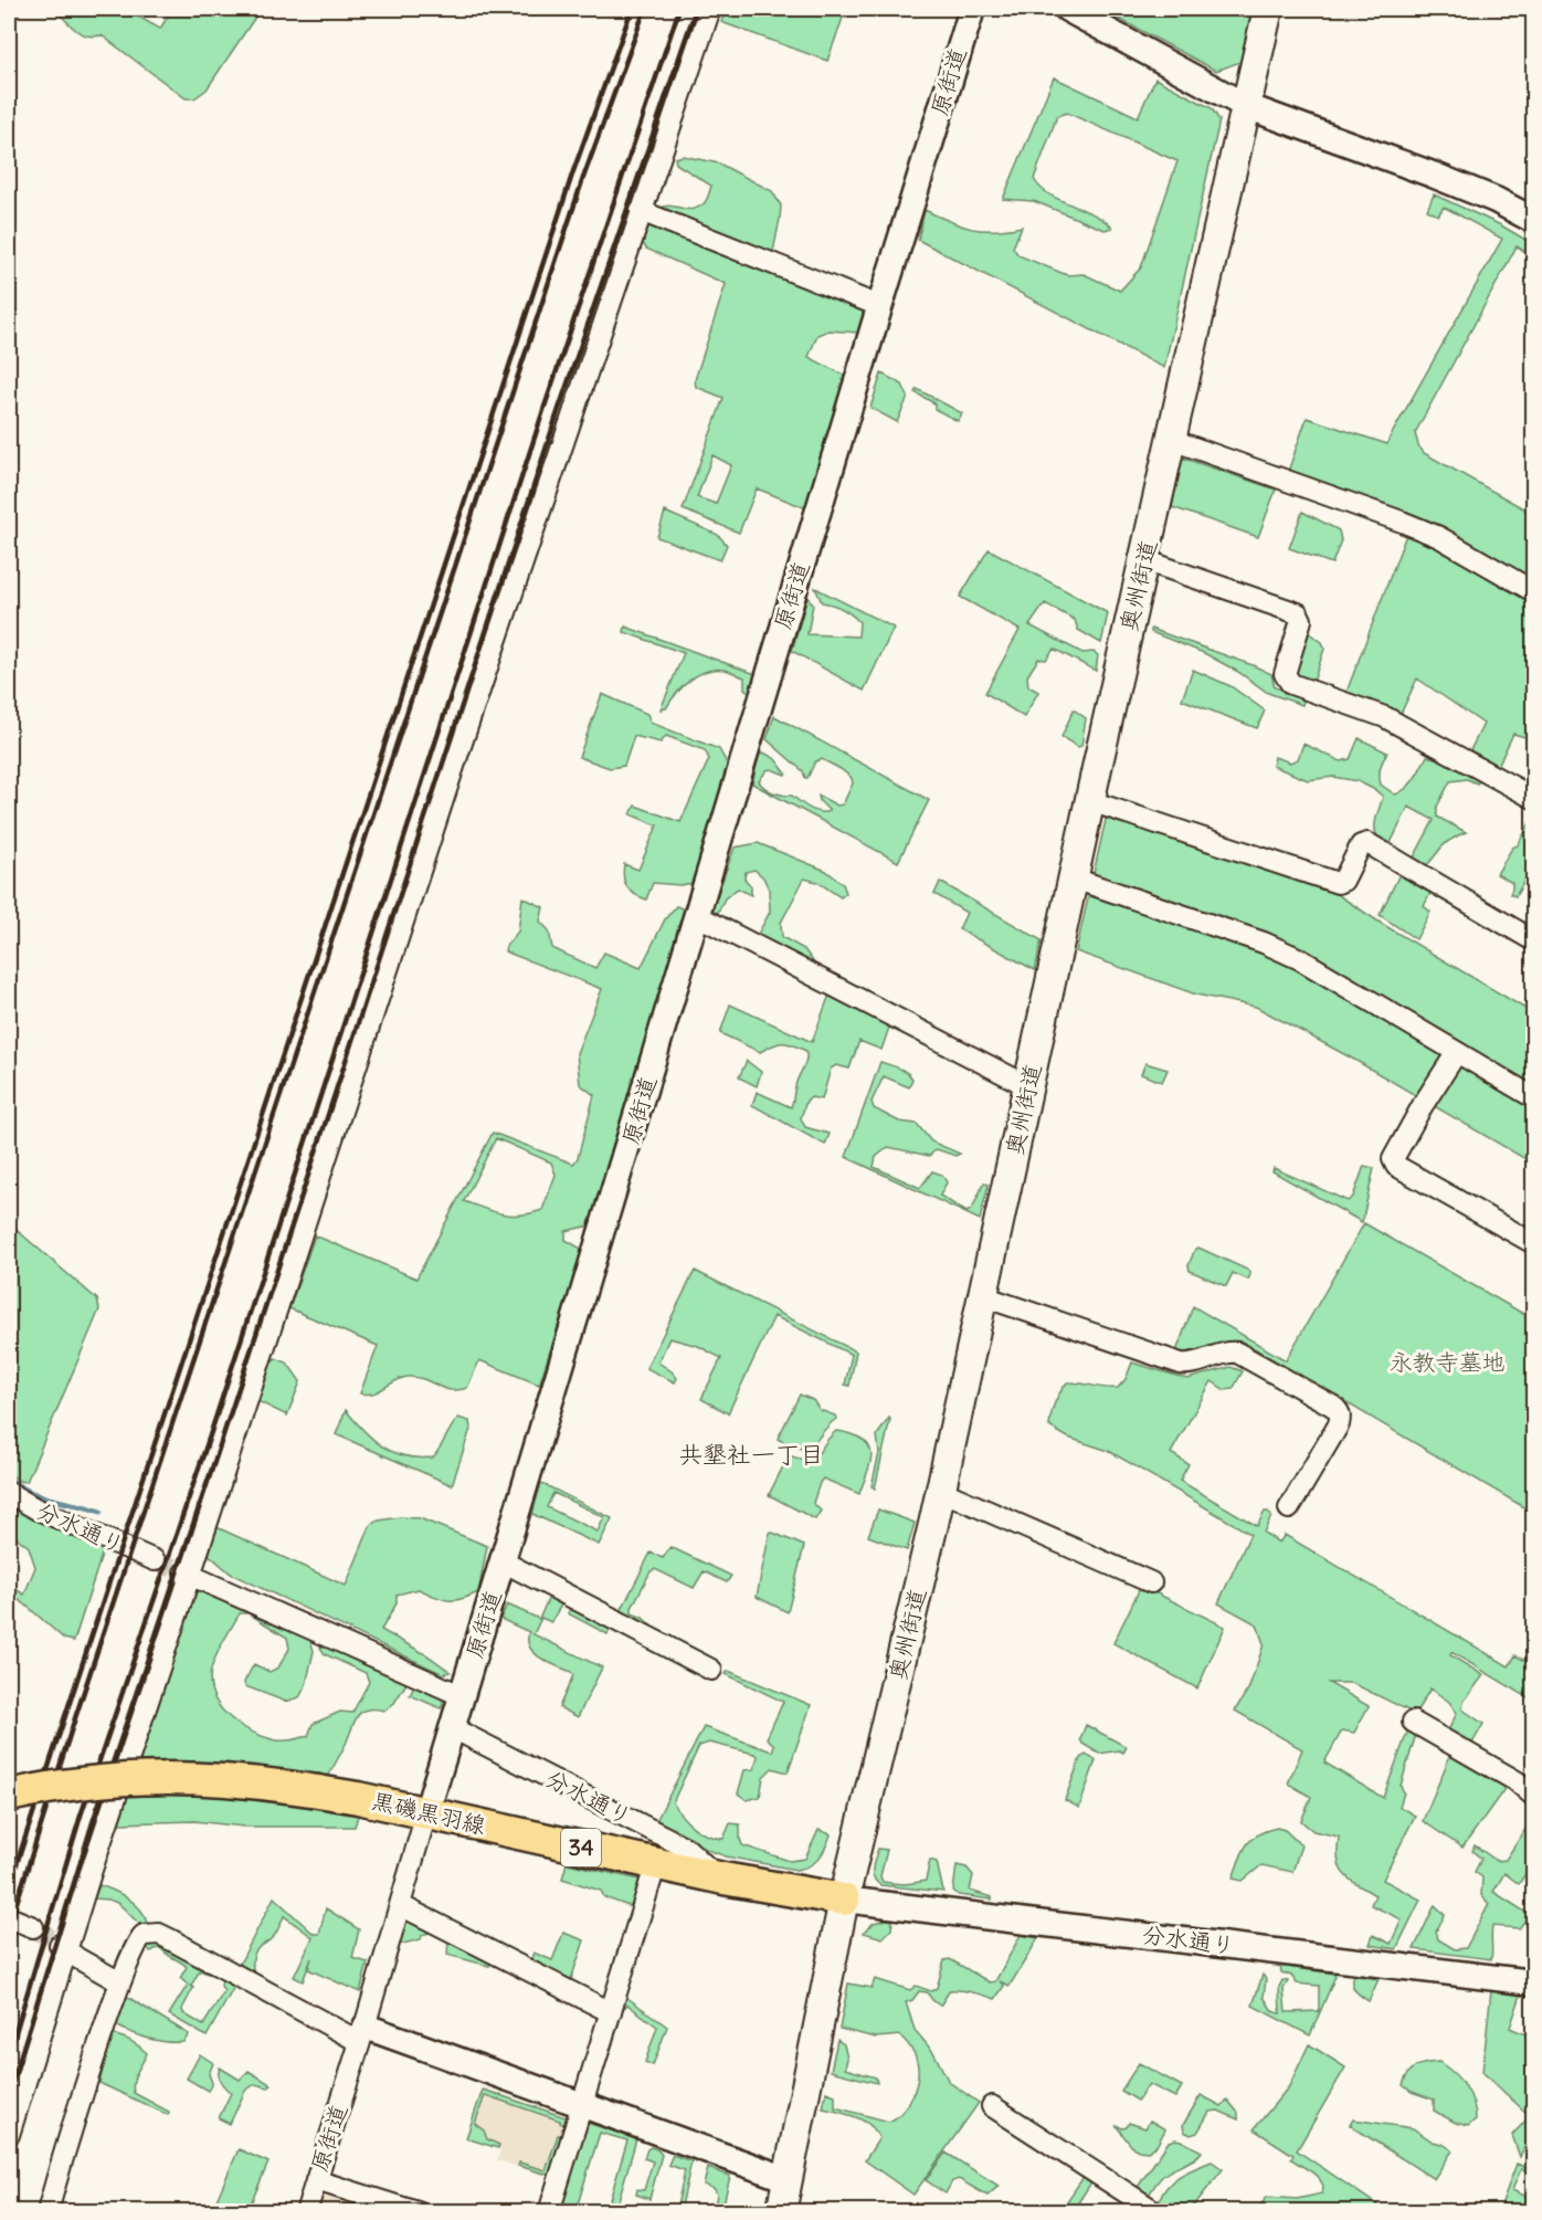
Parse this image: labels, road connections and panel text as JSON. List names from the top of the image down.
{
  "streets": {
    "main road": ["奥州街道", "黒磯黒羽線", "34"],
    "street": ["原街道", "分水通り"]
  },
  "crossings": [
    ["原街道", "分水通り"],
    ["原街道", "黒磯黒羽線"],
    ["奥州街道", "分水通り"],
    ["奥州街道", "黒磯黒羽線"],
    ["分水通り", "黒磯黒羽線"]
  ],
  "districts": ["共墾社一丁目"],
  "parks": ["永教寺墓地"]
}
